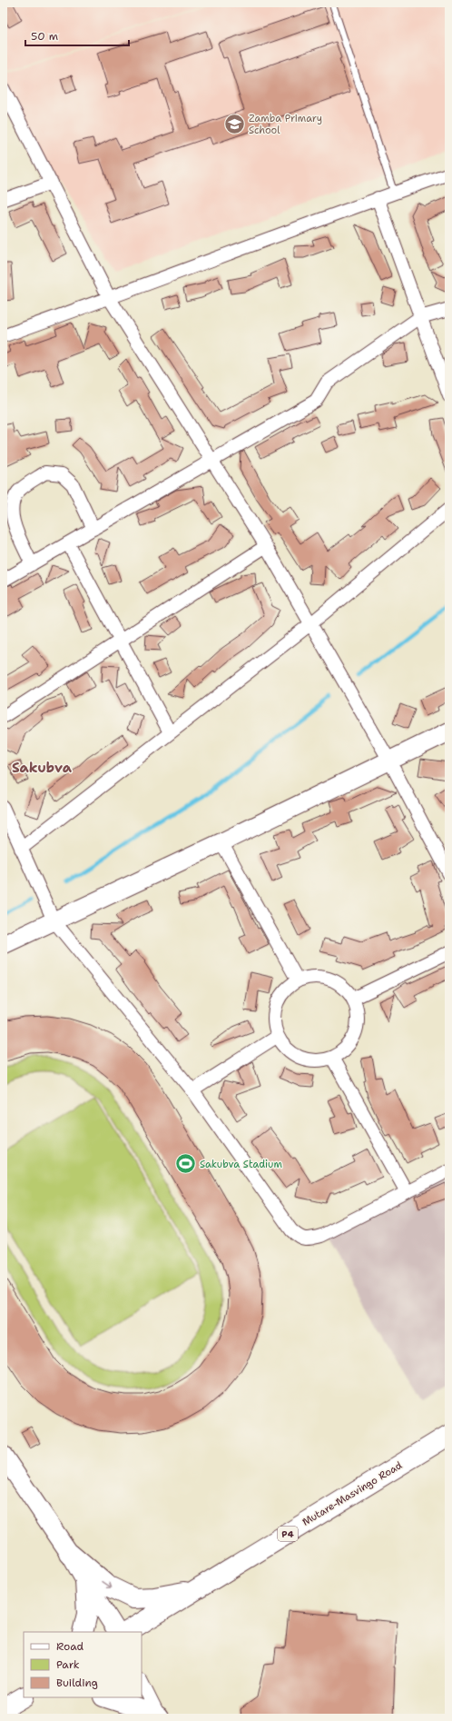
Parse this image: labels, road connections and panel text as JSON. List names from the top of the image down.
{
  "streets": {
    "highway": ["Mutare-Masvingo Road", "P4"]
  },
  "districts": ["Sakubva"],
  "places": {
    "school or university": ["Zamba Primary School"],
    "sports": ["Sakubva Stadium"]
  },
  "legend": ["Road", "Park", "Building"],
  "scale_bar": "50 m"
}
